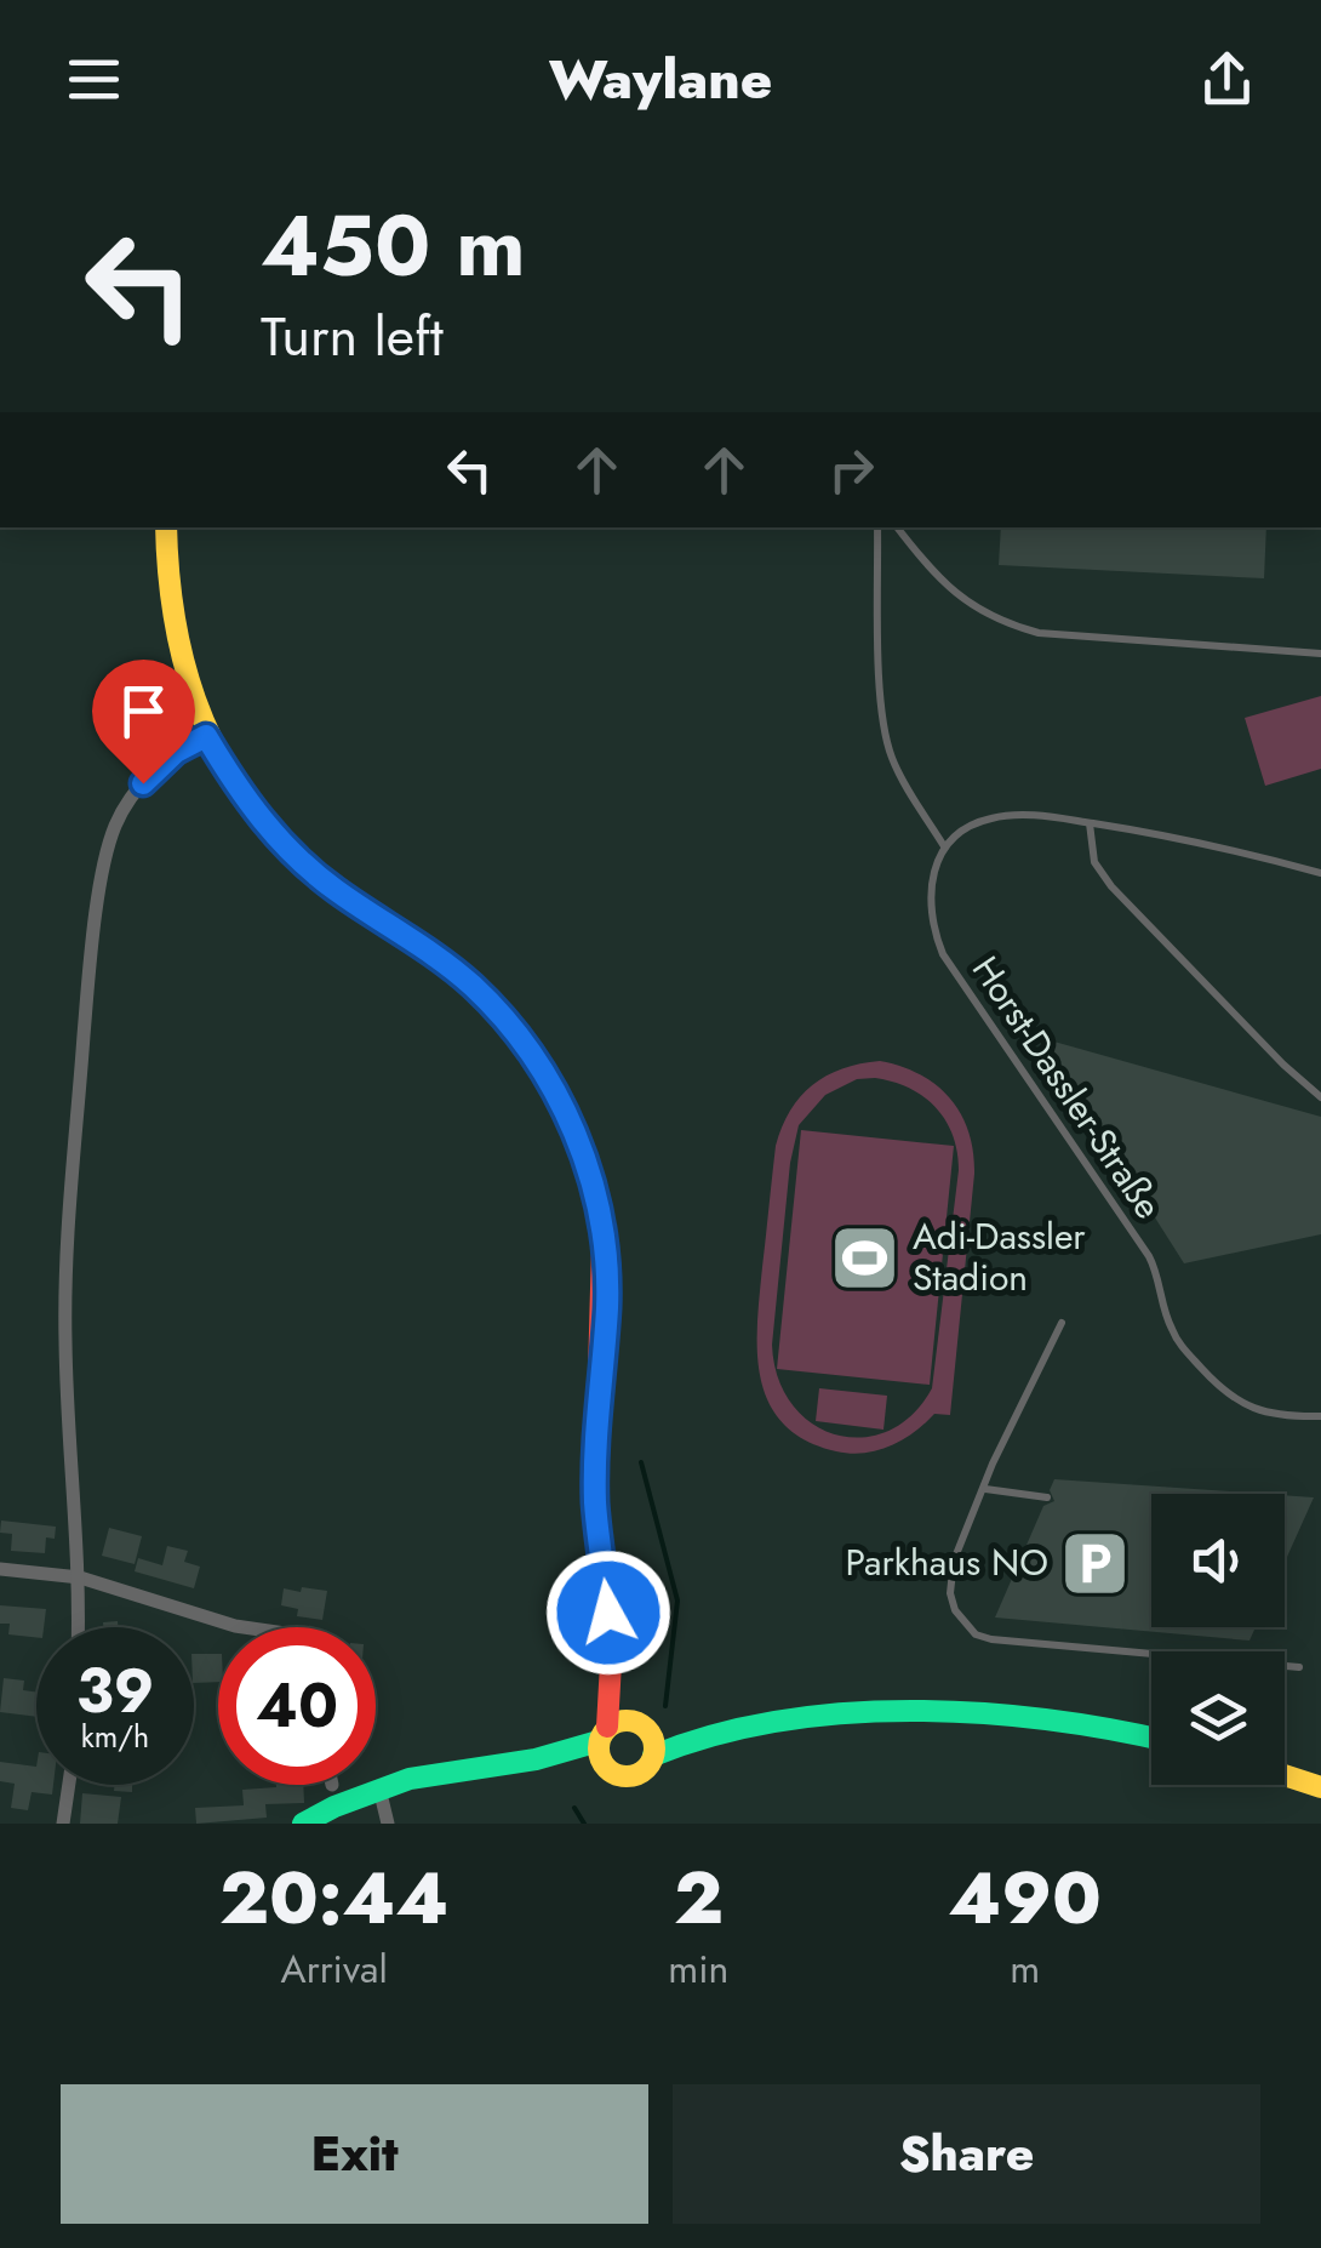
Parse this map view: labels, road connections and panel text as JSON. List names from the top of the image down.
{
  "streets": {
    "lane": ["Horst-Dassler-Straße"]
  },
  "places": {
    "sports": ["Adi-Dassler Stadion"],
    "parking": ["Parkhaus NO"]
  },
  "page": {
    "header": "Waylane",
    "turn": ["450 m", "Turn left"],
    "speed": "39 km/h",
    "limit": "40",
    "eta": [
      "20:44",
      "Arrival",
      "2",
      "min",
      "490",
      "m"
    ],
    "buttons": ["Exit", "Share"]
  }
}
